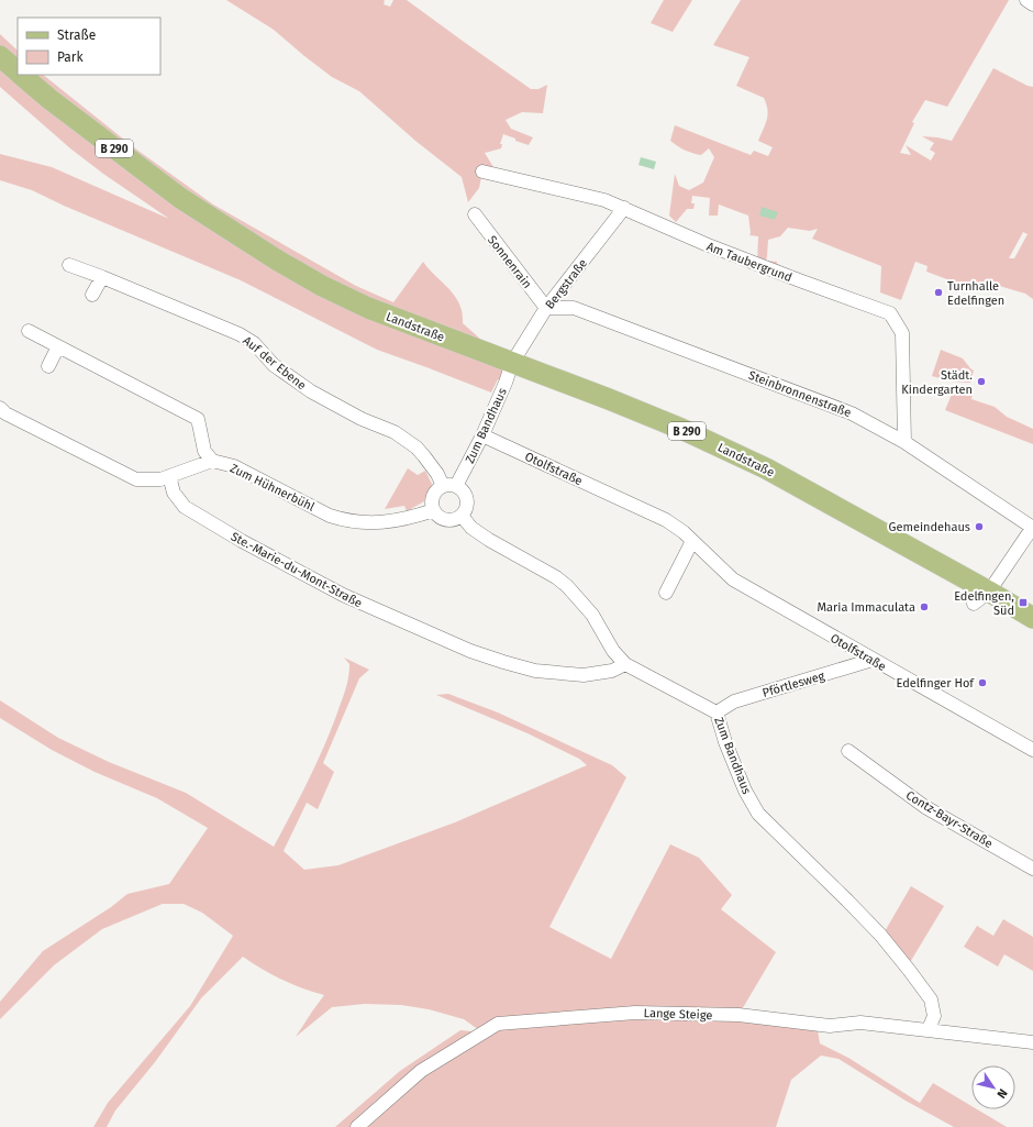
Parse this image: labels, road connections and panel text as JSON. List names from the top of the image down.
{
  "streets": {
    "main road": ["B 290", "Landstraße"],
    "street": [
      "Sonnenrain",
      "Am Taubergrund",
      "Bergstraße",
      "Auf der Ebene",
      "Steinbronnenstraße",
      "Zum Bandhaus",
      "Otolfstraße",
      "Zum Hühnerbühl",
      "Ste.-Marie-du-Mont-Straße",
      "Pförtlesweg",
      "Contz-Bayr-Straße",
      "Lange Steige"
    ]
  },
  "crossings": [
    ["Sonnenrain", "Bergstraße"],
    ["Sonnenrain", "Steinbronnenstraße"],
    ["Am Taubergrund", "Bergstraße"],
    ["Am Taubergrund", "Steinbronnenstraße"],
    ["Bergstraße", "Landstraße"],
    ["Bergstraße", "Steinbronnenstraße"],
    ["Bergstraße", "Zum Bandhaus"],
    ["Landstraße", "Zum Bandhaus"],
    ["Auf der Ebene", "Zum Bandhaus"],
    ["Auf der Ebene", "Zum Hühnerbühl"],
    ["Zum Bandhaus", "Otolfstraße"],
    ["Zum Bandhaus", "Zum Hühnerbühl"],
    ["Zum Bandhaus", "Ste.-Marie-du-Mont-Straße"],
    ["Zum Bandhaus", "Pförtlesweg"],
    ["Zum Bandhaus", "Lange Steige"],
    ["Otolfstraße", "Pförtlesweg"]
  ],
  "places": {
    "other": [
      "Turnhalle Edelfingen",
      "Städt. Kindergarten",
      "Gemeindehaus",
      "Maria Immaculata",
      "Edelfinger Hof"
    ],
    "transit": ["Edelfingen, Süd"]
  },
  "legend": ["Straße", "Park"],
  "north": "bottom right"
}
